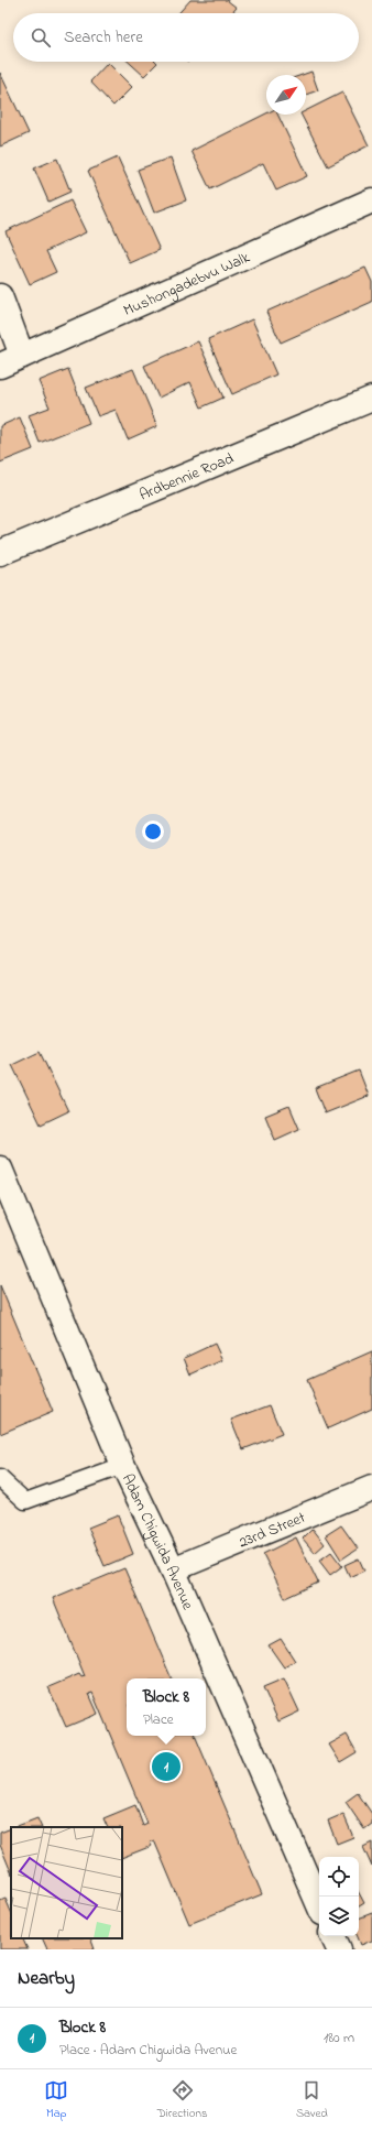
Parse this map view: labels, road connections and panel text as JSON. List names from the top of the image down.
{
  "streets": {
    "street": [
      "Mushongadebvu Walk",
      "Ardbennie Road",
      "23rd Street",
      "Adam Chigwida Avenue"
    ]
  },
  "crossings": [
    ["23rd Street", "Adam Chigwida Avenue"]
  ],
  "north": "top right",
  "page": {
    "search": "Search here",
    "popup": ["Block 8", "Place"],
    "pins": "1",
    "heading": "Nearby",
    "list": [
      {
        "mark": "1",
        "name": "Block 8",
        "note": "Place · Adam Chigwida Avenue",
        "value": "180 m"
      }
    ],
    "nav": ["Map", "Directions", "Saved"]
  }
}
